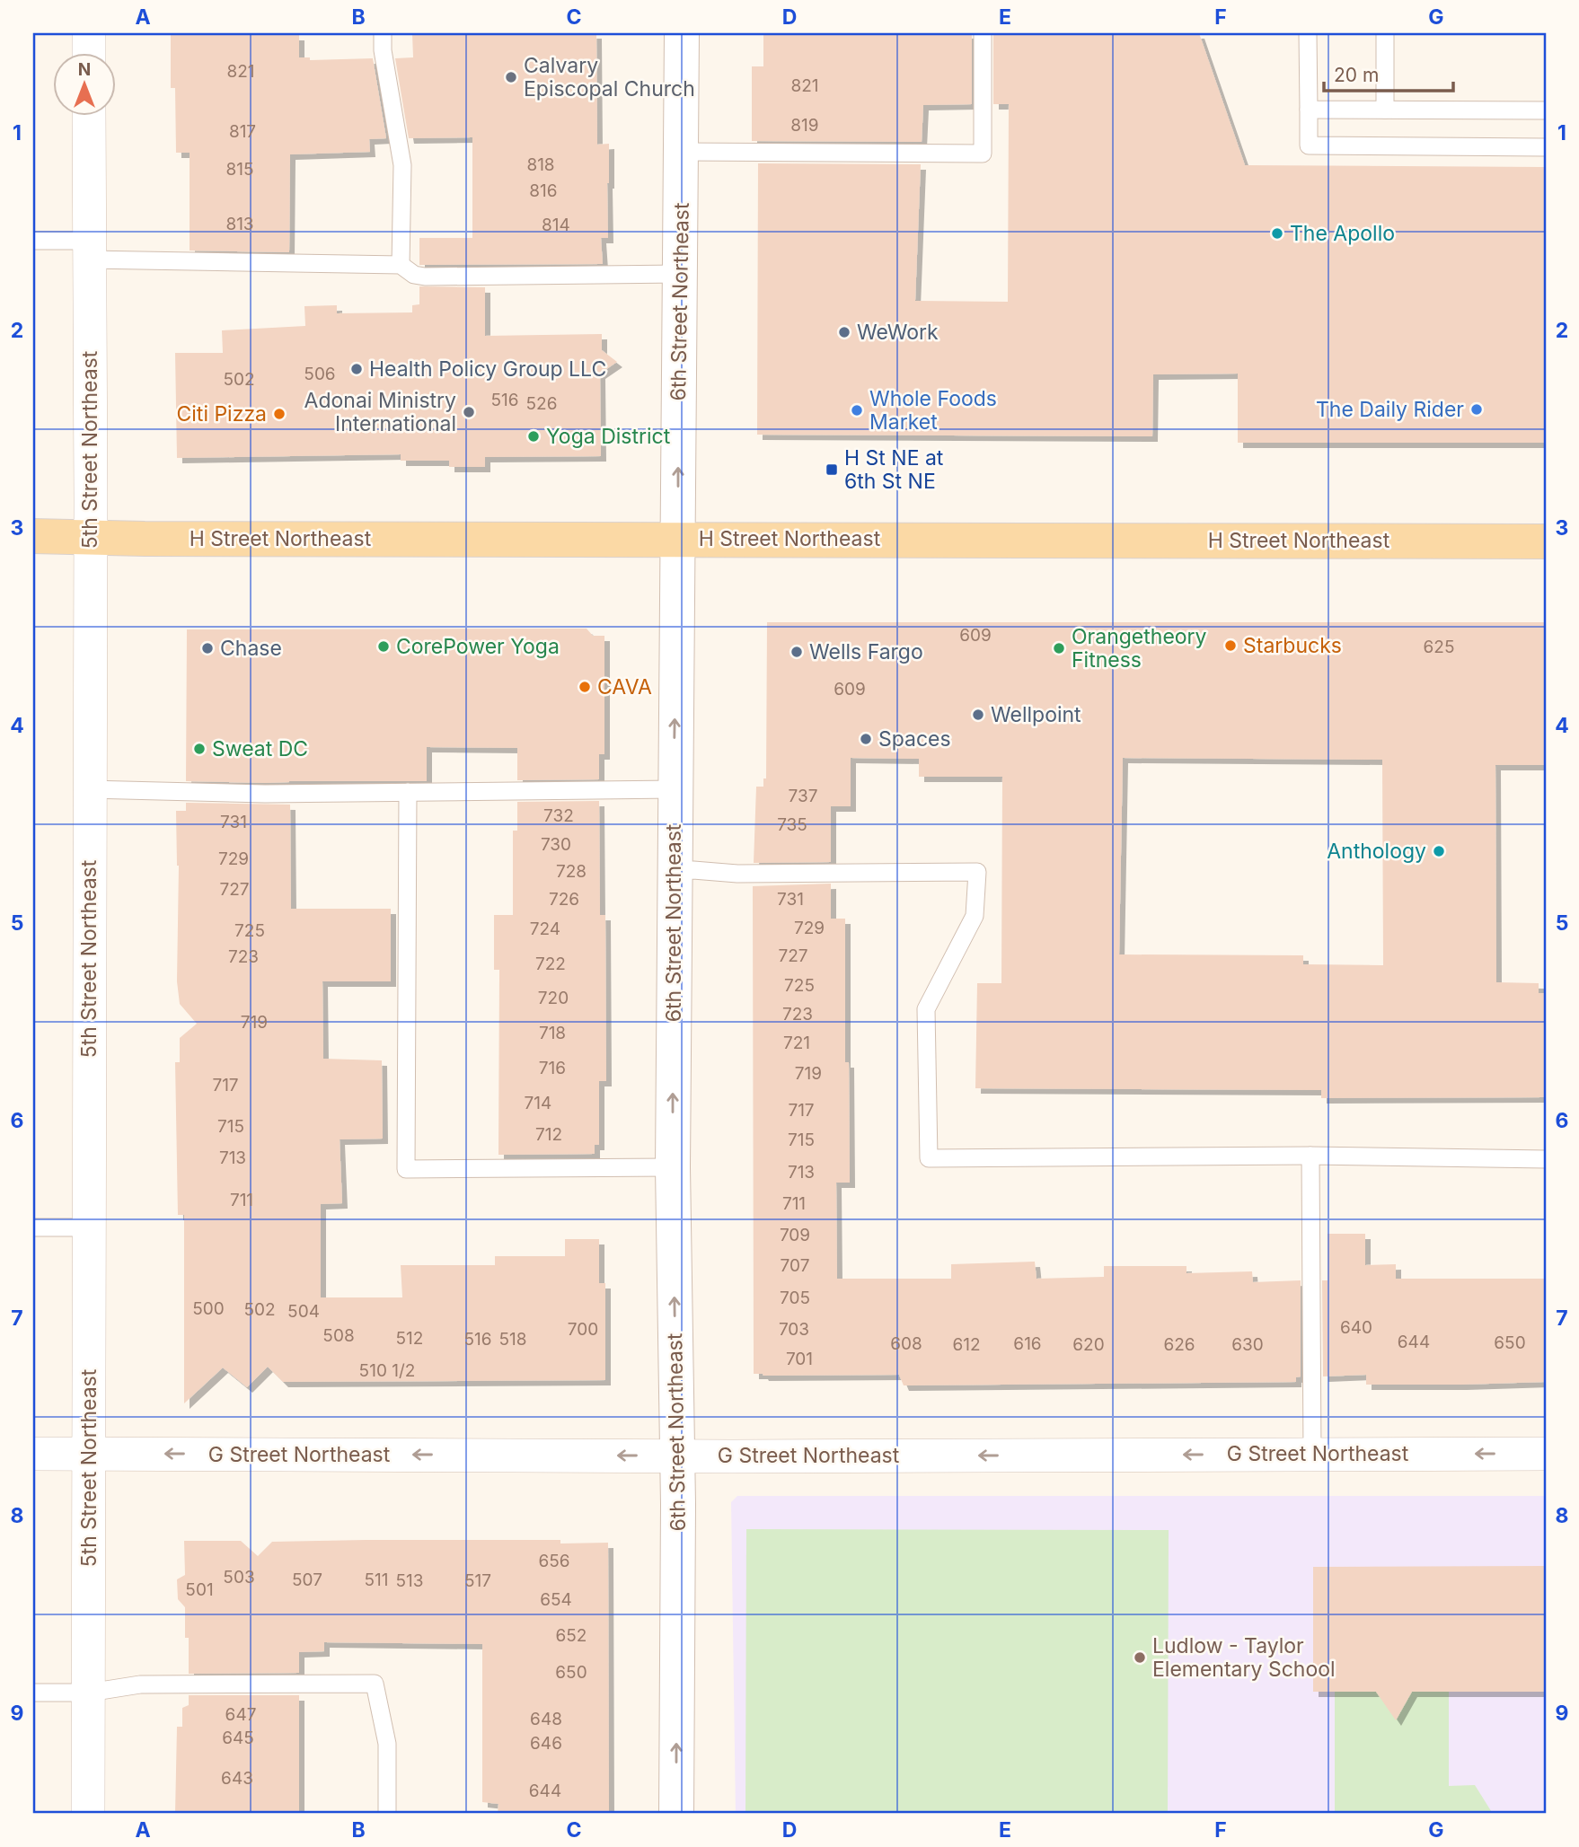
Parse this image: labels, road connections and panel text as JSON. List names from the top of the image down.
{
  "streets": {
    "main road": ["H Street Northeast"],
    "street": ["6th Street Northeast", "5th Street Northeast", "G Street Northeast"]
  },
  "crossings": [
    ["6th Street Northeast", "H Street Northeast"],
    ["6th Street Northeast", "G Street Northeast"],
    ["5th Street Northeast", "H Street Northeast"],
    ["5th Street Northeast", "G Street Northeast"]
  ],
  "one_way": ["6th Street Northeast", "G Street Northeast"],
  "places": {
    "other": [
      "Calvary Episcopal Church",
      "The Apollo",
      "WeWork",
      "Health Policy Group LLC",
      "The Daily Rider",
      "Whole Foods Market",
      "Adonai Ministry International",
      "Citi Pizza",
      "Yoga District",
      "Starbucks",
      "CorePower Yoga",
      "Chase",
      "Orangetheory Fitness",
      "Wells Fargo",
      "CAVA",
      "Wellpoint",
      "Spaces",
      "Sweat DC",
      "Anthology",
      "Ludlow - Taylor Elementary School"
    ],
    "transit": ["H St NE at 6th St NE"]
  },
  "house_numbers": [
    "821",
    "821",
    "819",
    "817",
    "818",
    "815",
    "816",
    "813",
    "814",
    "506",
    "502",
    "516",
    "526",
    "609",
    "625",
    "609",
    "737",
    "732",
    "731",
    "735",
    "730",
    "729",
    "728",
    "727",
    "726",
    "731",
    "729",
    "724",
    "725",
    "727",
    "723",
    "722",
    "725",
    "720",
    "723",
    "719",
    "718",
    "721",
    "716",
    "719",
    "717",
    "714",
    "717",
    "715",
    "712",
    "715",
    "713",
    "713",
    "711",
    "711",
    "709",
    "707",
    "705",
    "500",
    "502",
    "504",
    "640",
    "700",
    "703",
    "508",
    "512",
    "516",
    "518",
    "644",
    "650",
    "608",
    "616",
    "612",
    "620",
    "626",
    "630",
    "701",
    "510 1/2",
    "656",
    "503",
    "507",
    "511",
    "513",
    "517",
    "501",
    "654",
    "652",
    "650",
    "647",
    "648",
    "645",
    "646",
    "643",
    "644"
  ],
  "scale_bar": "20 m",
  "north": "top",
  "grid": {
    "columns": [
      "A",
      "B",
      "C",
      "D",
      "E",
      "F",
      "G"
    ],
    "rows": [
      "1",
      "2",
      "3",
      "4",
      "5",
      "6",
      "7",
      "8",
      "9"
    ]
  }
}
